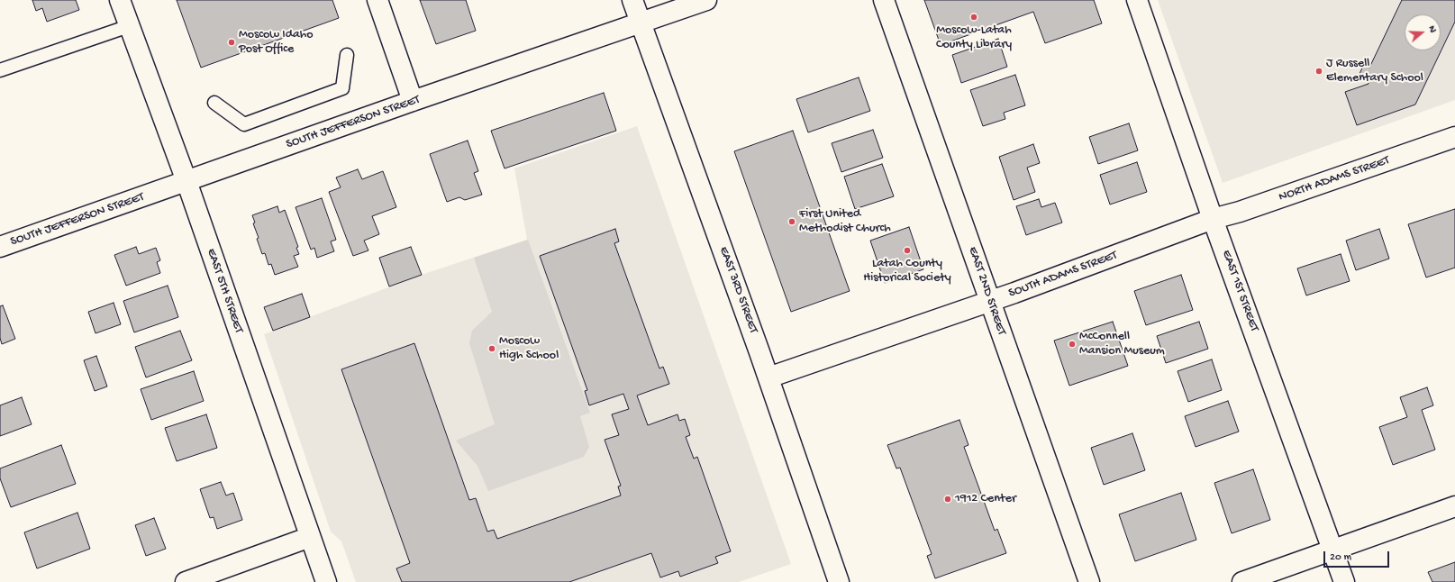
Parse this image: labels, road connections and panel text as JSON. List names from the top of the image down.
{
  "streets": {
    "street": [
      "SOUTH JEFFERSON STREET",
      "NORTH ADAMS STREET",
      "SOUTH ADAMS STREET",
      "EAST 3RD STREET",
      "EAST 5TH STREET",
      "EAST 2ND STREET",
      "EAST 1ST STREET"
    ]
  },
  "crossings": [
    ["SOUTH JEFFERSON STREET", "EAST 3RD STREET"],
    ["SOUTH JEFFERSON STREET", "EAST 5TH STREET"],
    ["NORTH ADAMS STREET", "SOUTH ADAMS STREET"],
    ["NORTH ADAMS STREET", "EAST 1ST STREET"],
    ["SOUTH ADAMS STREET", "EAST 3RD STREET"],
    ["SOUTH ADAMS STREET", "EAST 2ND STREET"],
    ["SOUTH ADAMS STREET", "EAST 1ST STREET"]
  ],
  "places": [
    "Moscow-Latah County Library",
    "Moscow Idaho Post Office",
    "J Russell Elementary School",
    "First United Methodist Church",
    "Latah County Historical Society",
    "McConnell Mansion Museum",
    "Moscow High School",
    "1912 Center"
  ],
  "scale_bar": "20 m",
  "north": "right"
}
